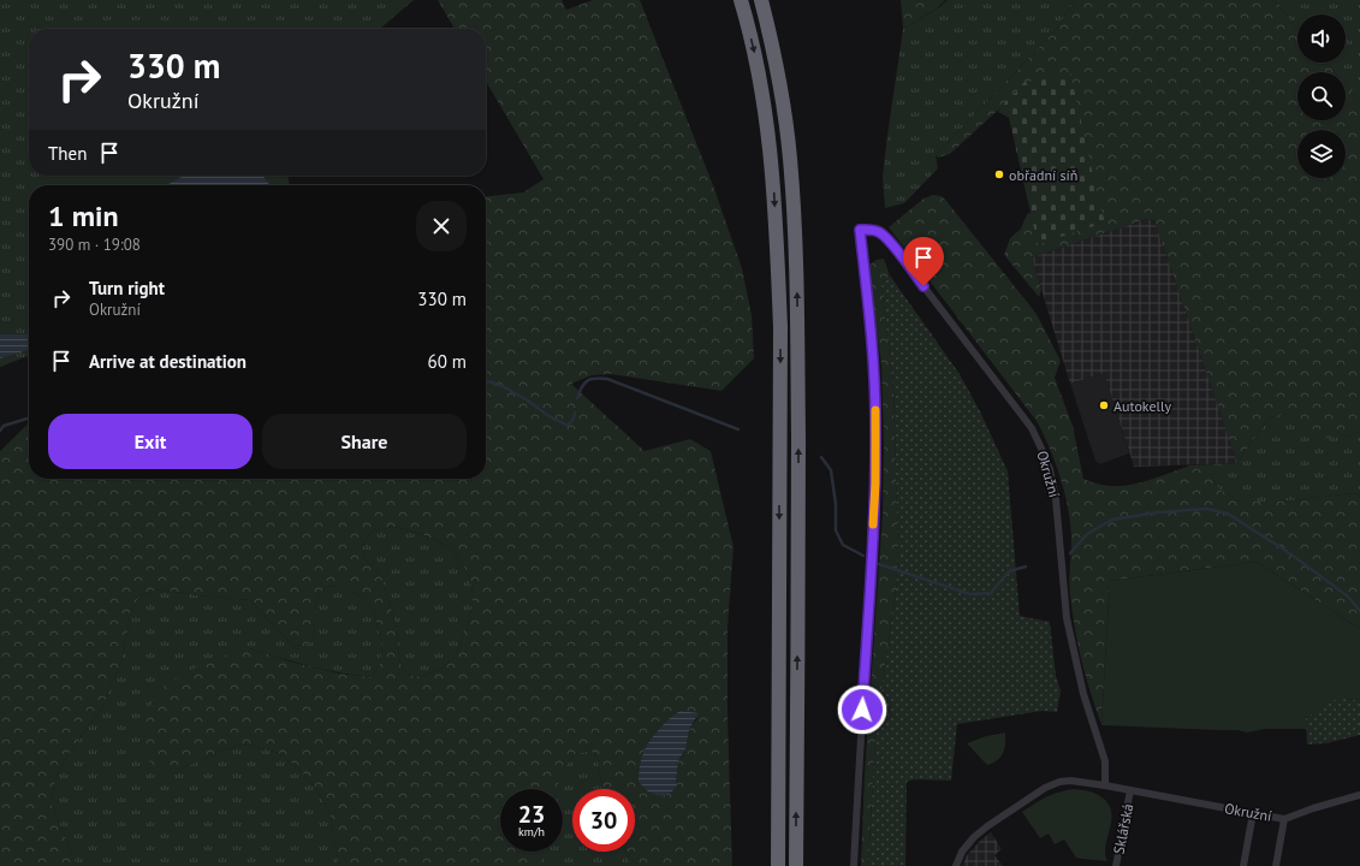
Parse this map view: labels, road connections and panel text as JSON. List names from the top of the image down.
{
  "streets": {
    "street": ["Okružní", "Sklářská"]
  },
  "crossings": [
    ["Okružní", "Sklářská"]
  ],
  "places": ["obřadní síň", "Autokelly"],
  "page": {
    "turn": ["330 m", "Okružní"],
    "then": "Then",
    "heading": ["1 min", "390 m · 19:08"],
    "list": [
      {
        "name": "Turn right",
        "note": "Okružní",
        "value": "330 m"
      },
      {
        "name": "Arrive at destination",
        "value": "60 m"
      }
    ],
    "buttons": ["Exit", "Share"],
    "speed": "23 km/h",
    "limit": "30"
  }
}
